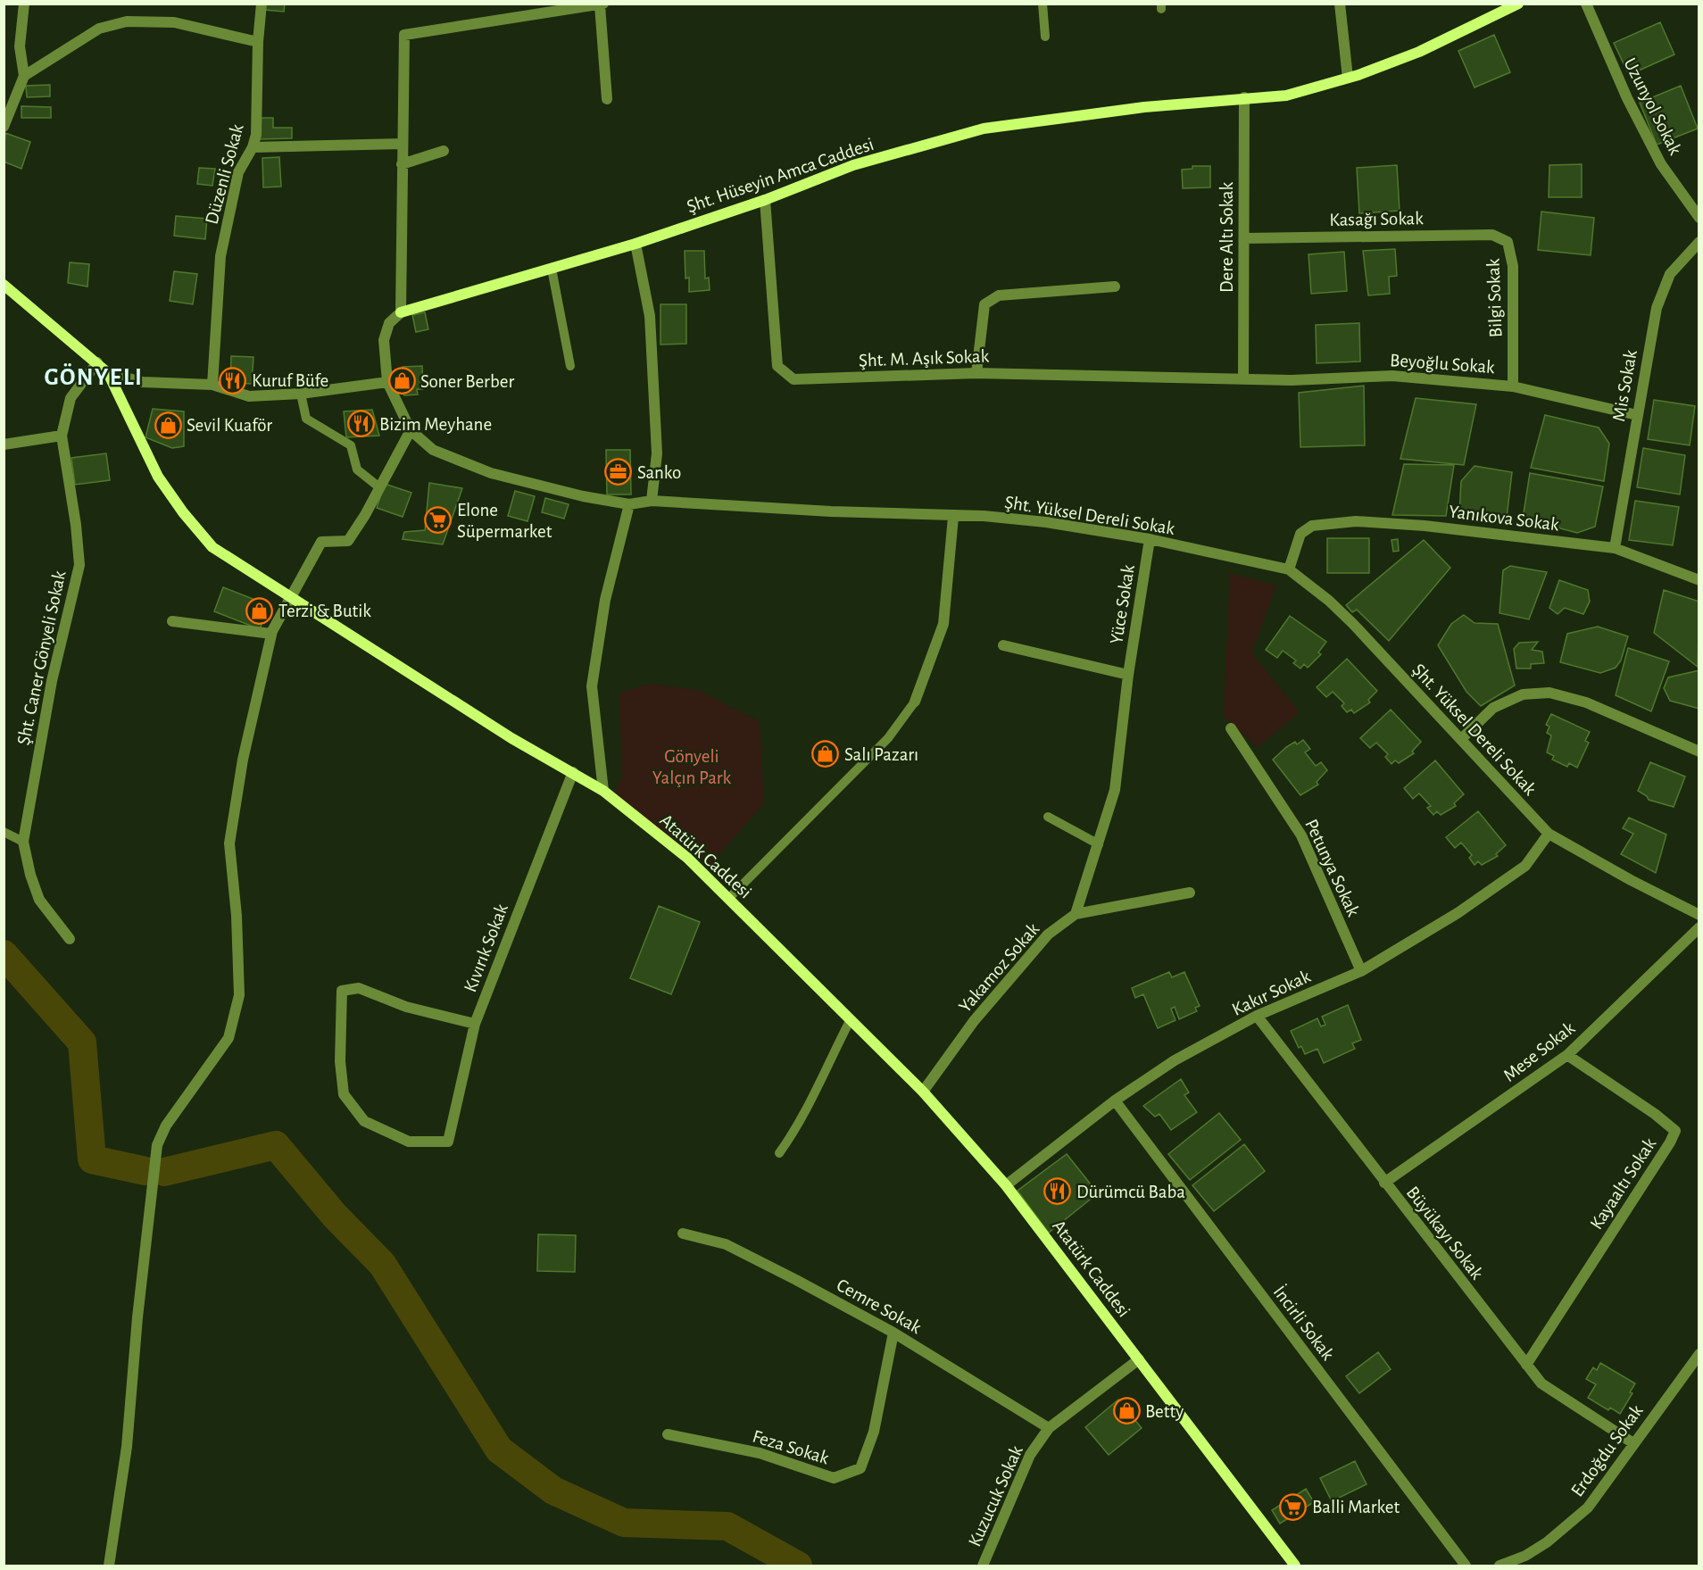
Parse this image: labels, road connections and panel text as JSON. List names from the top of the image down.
{
  "streets": {
    "main road": ["Şht. Hüseyin Amca Caddesi", "Atatürk Caddesi"],
    "street": [
      "Uzunyol Sokak",
      "Düzenli Sokak",
      "Kasağı Sokak",
      "Dere Altı Sokak",
      "Bilgi Sokak",
      "Şht. M. Aşık Sokak",
      "Beyoğlu Sokak",
      "Mis Sokak",
      "Şht. Yüksel Dereli Sokak",
      "Yanıkova Sokak",
      "Yüce Sokak",
      "Şht. Caner Gönyeli Sokak",
      "Petunya Sokak",
      "Kıvırık Sokak",
      "Yakamoz Sokak",
      "Kakır Sokak",
      "Mese Sokak",
      "Kayaaltı Sokak",
      "Büyükayı Sokak",
      "Cemre Sokak",
      "İncirli Sokak",
      "Feza Sokak",
      "Erdoğdu Sokak",
      "Kuzucuk Sokak"
    ]
  },
  "crossings": [
    ["Şht. Hüseyin Amca Caddesi", "Dere Altı Sokak"],
    ["Şht. Hüseyin Amca Caddesi", "Şht. M. Aşık Sokak"],
    ["Kasağı Sokak", "Dere Altı Sokak"],
    ["Kasağı Sokak", "Bilgi Sokak"],
    ["Dere Altı Sokak", "Şht. M. Aşık Sokak"],
    ["Dere Altı Sokak", "Beyoğlu Sokak"],
    ["Bilgi Sokak", "Beyoğlu Sokak"],
    ["Şht. M. Aşık Sokak", "Beyoğlu Sokak"],
    ["Beyoğlu Sokak", "Mis Sokak"],
    ["Mis Sokak", "Yanıkova Sokak"],
    ["Şht. Yüksel Dereli Sokak", "Yanıkova Sokak"],
    ["Şht. Yüksel Dereli Sokak", "Yüce Sokak"],
    ["Şht. Yüksel Dereli Sokak", "Kakır Sokak"],
    ["Şht. Caner Gönyeli Sokak", "Atatürk Caddesi"],
    ["Atatürk Caddesi", "Kıvırık Sokak"],
    ["Atatürk Caddesi", "Yakamoz Sokak"],
    ["Atatürk Caddesi", "Kakır Sokak"],
    ["Atatürk Caddesi", "Kuzucuk Sokak"],
    ["Petunya Sokak", "Kakır Sokak"],
    ["Kakır Sokak", "Büyükayı Sokak"],
    ["Kakır Sokak", "İncirli Sokak"],
    ["Mese Sokak", "Kayaaltı Sokak"],
    ["Mese Sokak", "Büyükayı Sokak"],
    ["Kayaaltı Sokak", "Büyükayı Sokak"],
    ["Büyükayı Sokak", "Erdoğdu Sokak"],
    ["Cemre Sokak", "Feza Sokak"],
    ["Cemre Sokak", "Kuzucuk Sokak"]
  ],
  "districts": ["GÖNYELI"],
  "parks": ["Gönyeli Yalçın Park"],
  "places": {
    "restaurant": ["Kuruf Büfe", "Bizim Meyhane", "Dürümcü Baba"],
    "shop": [
      "Soner Berber",
      "Sevil Kuaför",
      "Terzi & Butik",
      "Salı Pazarı",
      "Betty"
    ],
    "office": ["Sanko"],
    "supermarket": ["Elone Süpermarket", "Balli Market"]
  }
}
